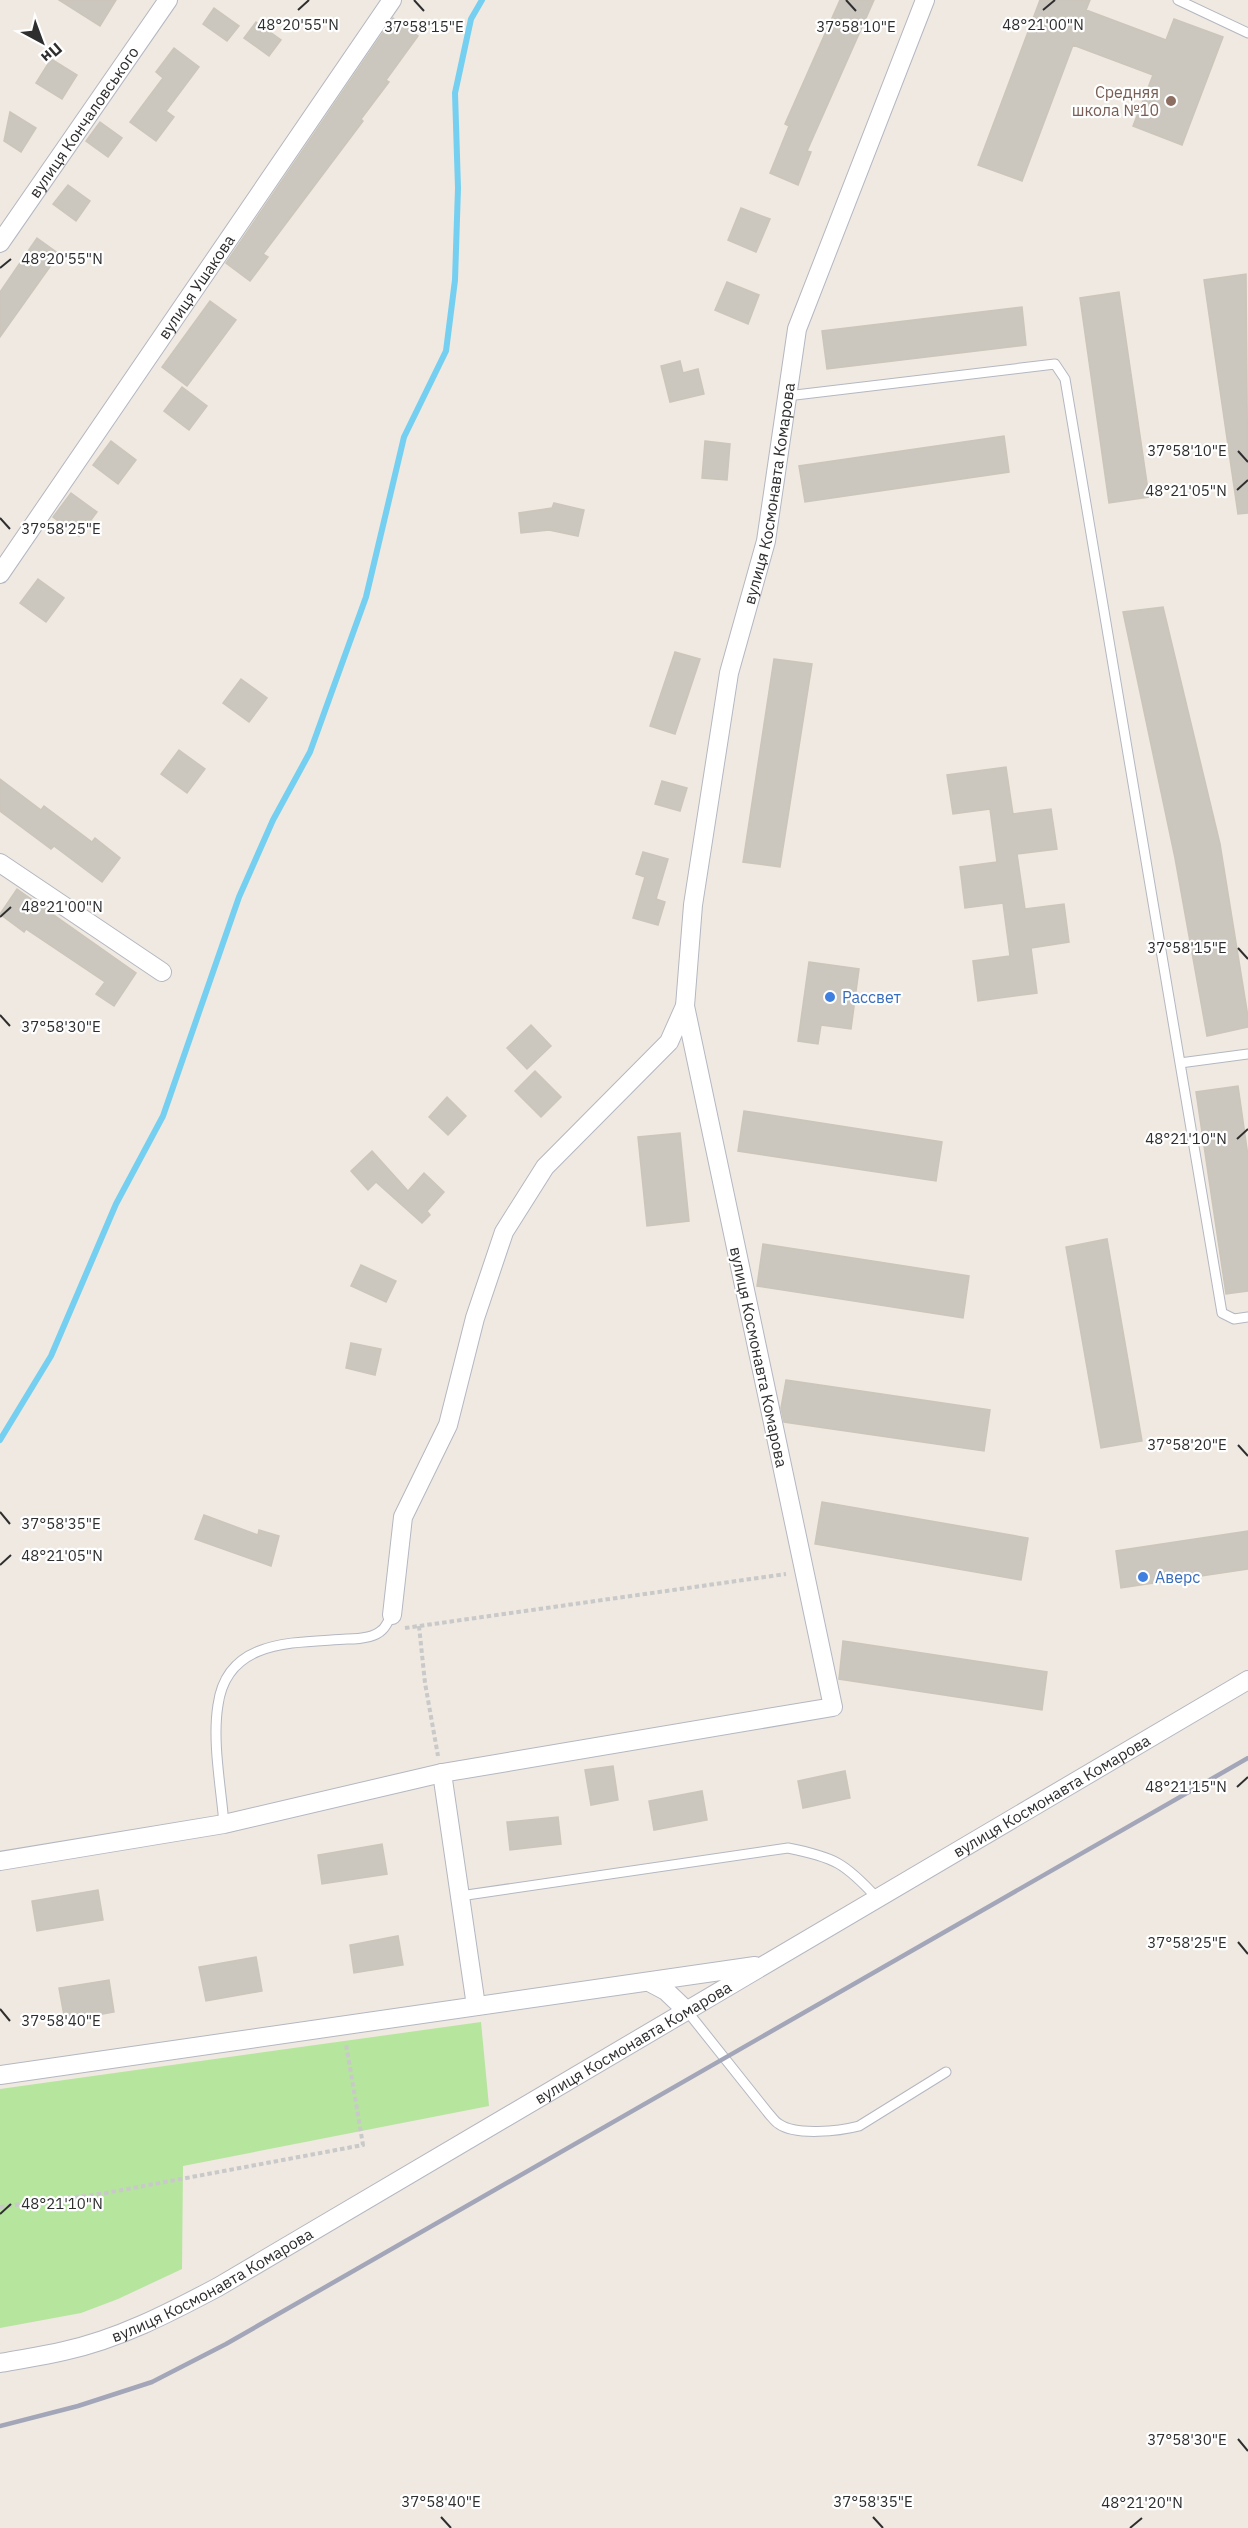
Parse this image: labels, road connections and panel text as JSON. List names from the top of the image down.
{
  "streets": {
    "street": ["вулиця Кончаловського", "вулиця Ушакова", "вулиця Космонавта Комарова"]
  },
  "places": ["Средняя школа №10", "Рассвет", "Аверс"],
  "north": "bottom right",
  "coordinates": [
    "48°20'55\"N",
    "48°21'00\"N",
    "37°58'15\"E",
    "37°58'10\"E",
    "48°21'05\"N",
    "37°58'25\"E",
    "37°58'30\"E",
    "48°21'10\"N",
    "37°58'20\"E",
    "37°58'35\"E",
    "48°21'15\"N",
    "37°58'40\"E",
    "48°21'20\"N"
  ]
}
